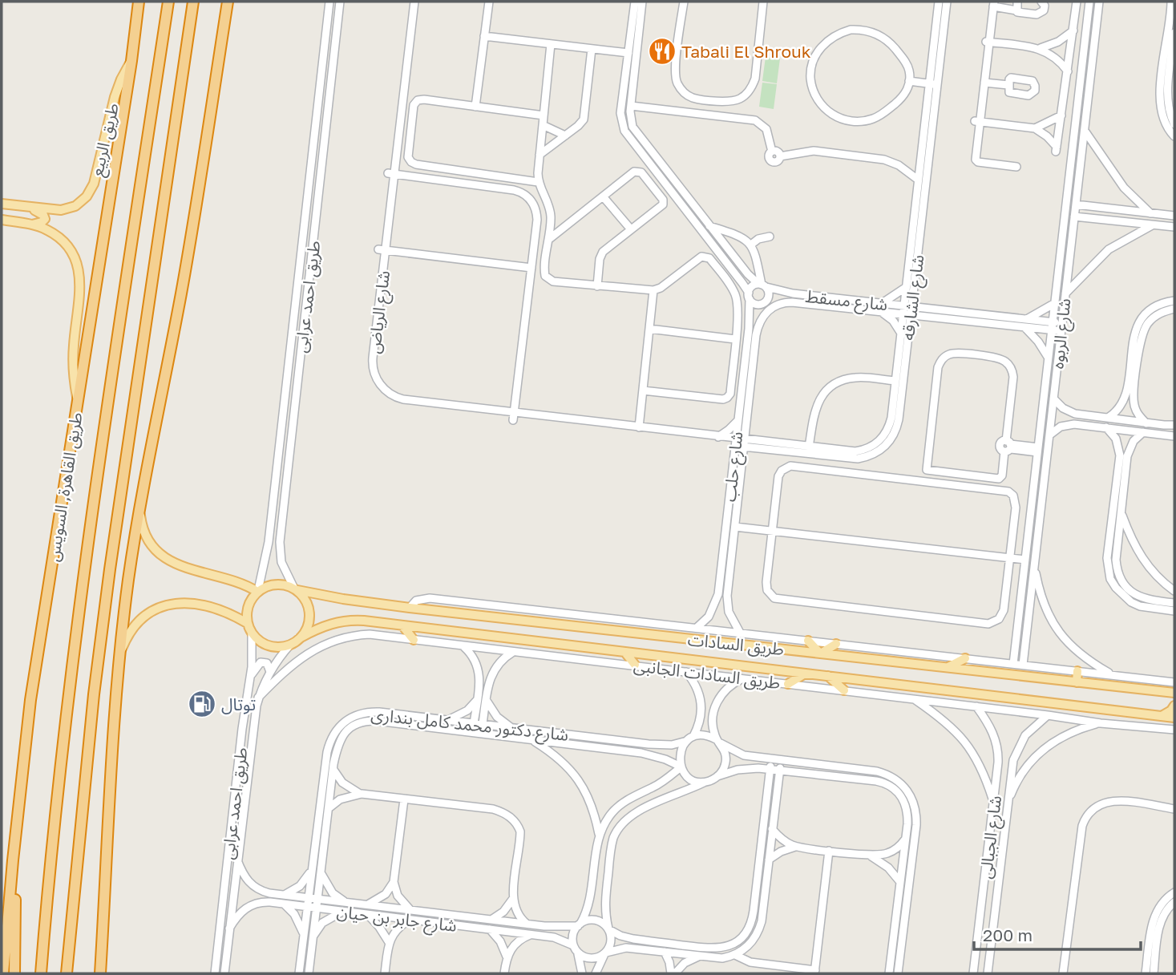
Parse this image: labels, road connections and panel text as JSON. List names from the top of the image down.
{
  "streets": {
    "highway": ["طريق القاهرة, السويس"],
    "main road": ["طريق الربيع", "طريق السادات"],
    "street": [
      "طريق احمد عرابى",
      "شارع الشارقه",
      "شارع مسقط",
      "شارع الرياض",
      "شارع الربوه",
      "شارع حلب",
      "طريق السادات الجانبى",
      "شارع دكتور محمد كامل بندارى",
      "شارع الجبالى",
      "شارع جابر بن حيان"
    ]
  },
  "crossings": [
    ["طريق الربيع", "طريق القاهرة, السويس"],
    ["طريق احمد عرابى", "طريق السادات"],
    ["طريق احمد عرابى", "طريق السادات الجانبى"],
    ["طريق احمد عرابى", "شارع جابر بن حيان"],
    ["شارع الشارقه", "شارع مسقط"],
    ["شارع الشارقه", "شارع الرياض"],
    ["شارع الشارقه", "شارع حلب"],
    ["شارع مسقط", "شارع الربوه"],
    ["شارع مسقط", "شارع حلب"],
    ["شارع الرياض", "شارع حلب"],
    ["طريق السادات الجانبى", "شارع الجبالى"],
    ["شارع دكتور محمد كامل بندارى", "شارع جابر بن حيان"]
  ],
  "places": {
    "restaurant": ["Tabali El Shrouk"],
    "fuel station": ["توتال"]
  },
  "scale_bar": "200 m"
}
